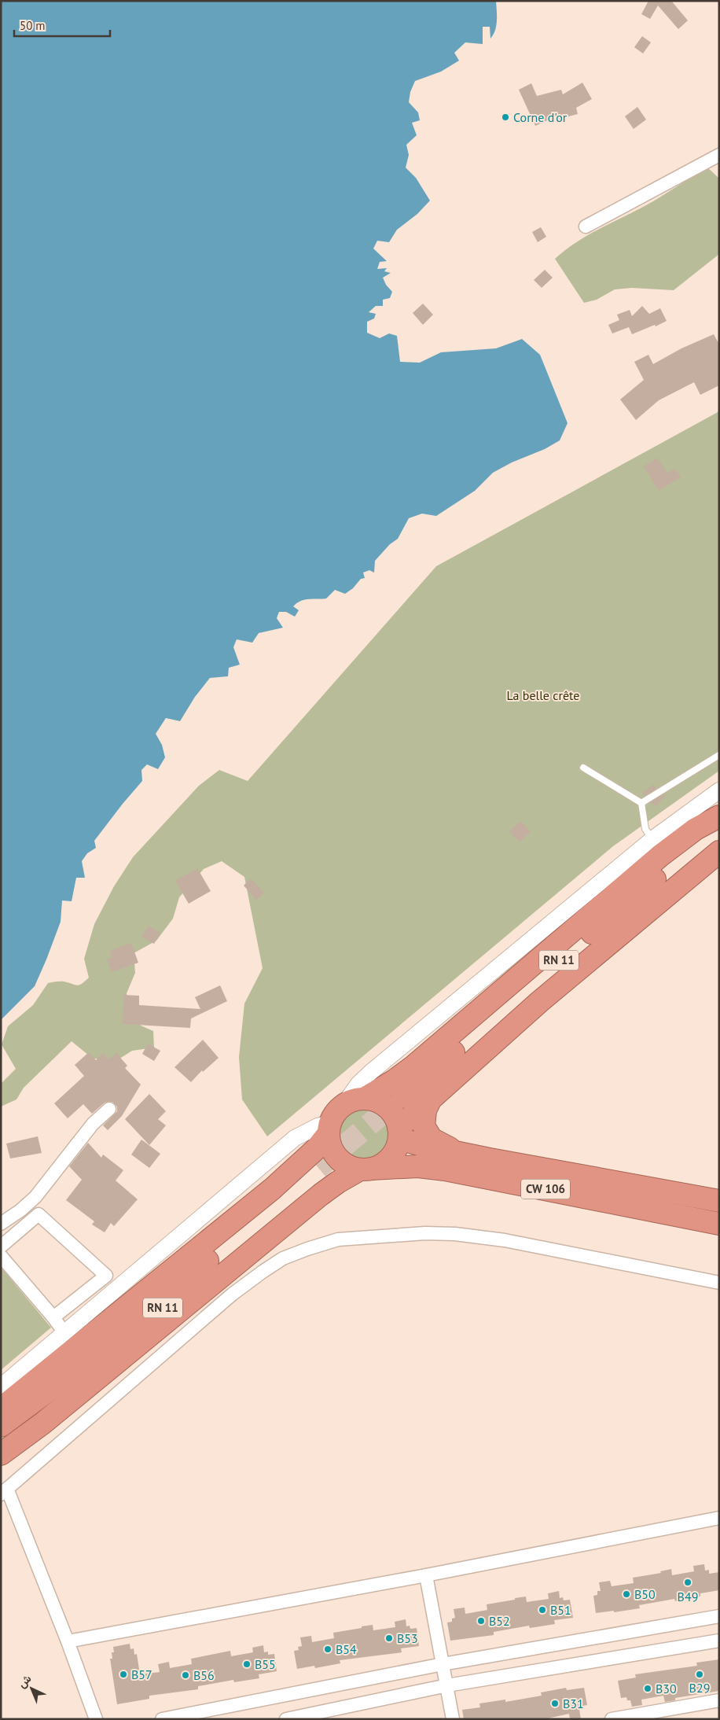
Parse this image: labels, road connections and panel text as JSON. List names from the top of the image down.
{
  "streets": {
    "highway": ["RN 11", "CW 106"]
  },
  "parks": ["La belle crête"],
  "places": [
    "Corne d'or",
    "B49",
    "B50",
    "B51",
    "B52",
    "B53",
    "B54",
    "B55",
    "B57",
    "B29",
    "B56",
    "B30",
    "B31"
  ],
  "scale_bar": "50 m",
  "north": "top left"
}
